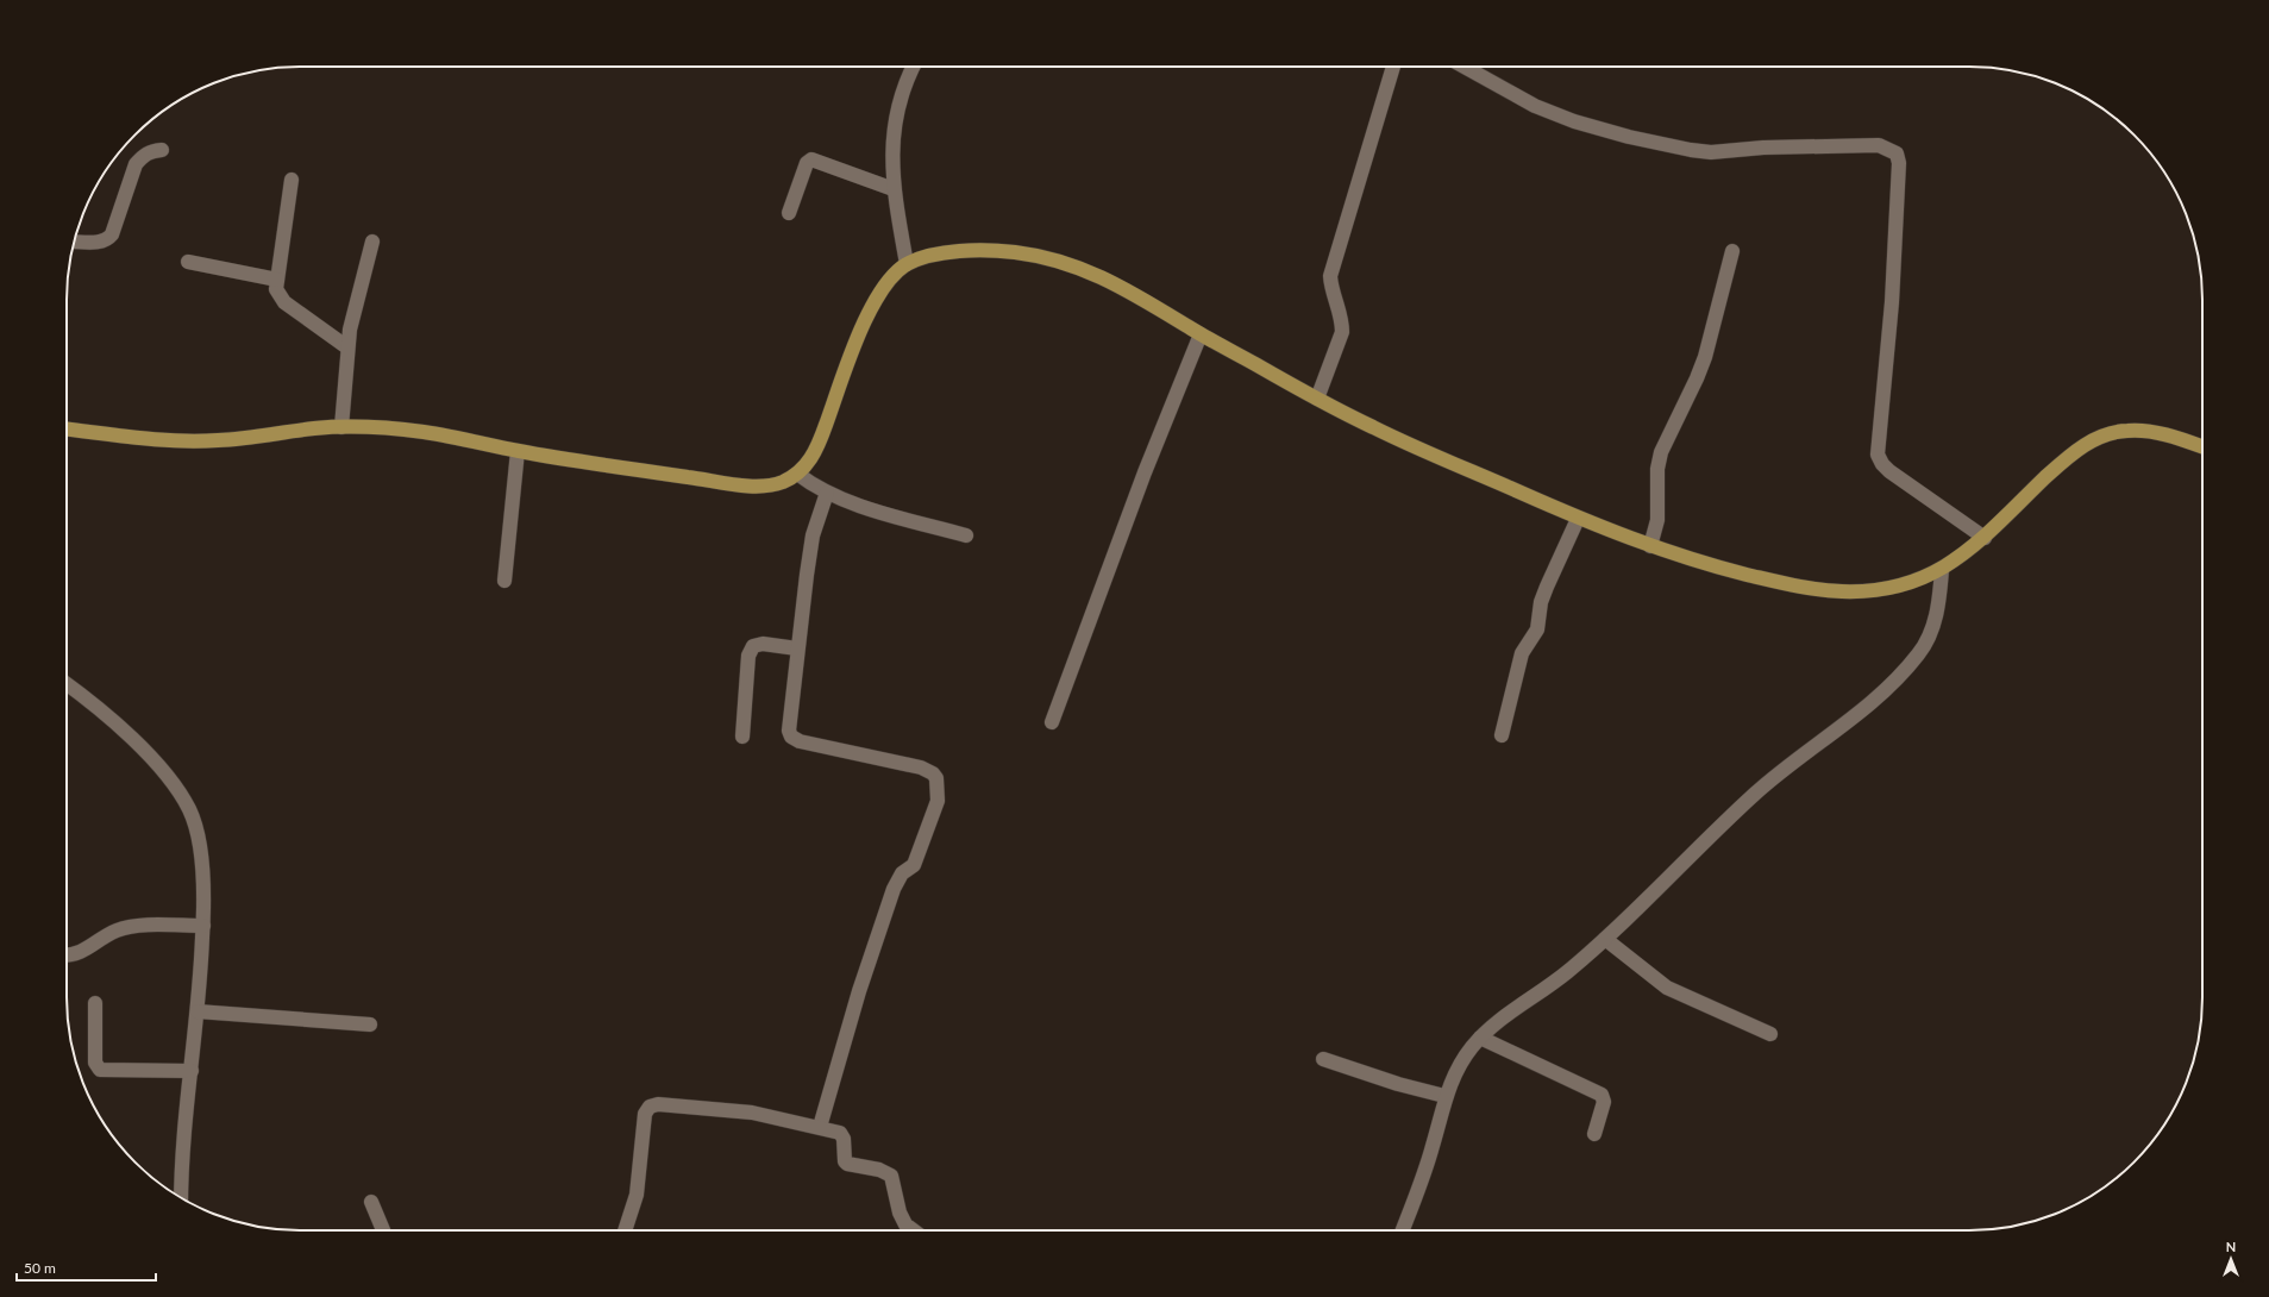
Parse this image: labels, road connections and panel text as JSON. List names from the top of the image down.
{
  "scale_bar": "50 m",
  "north": "top"
}
